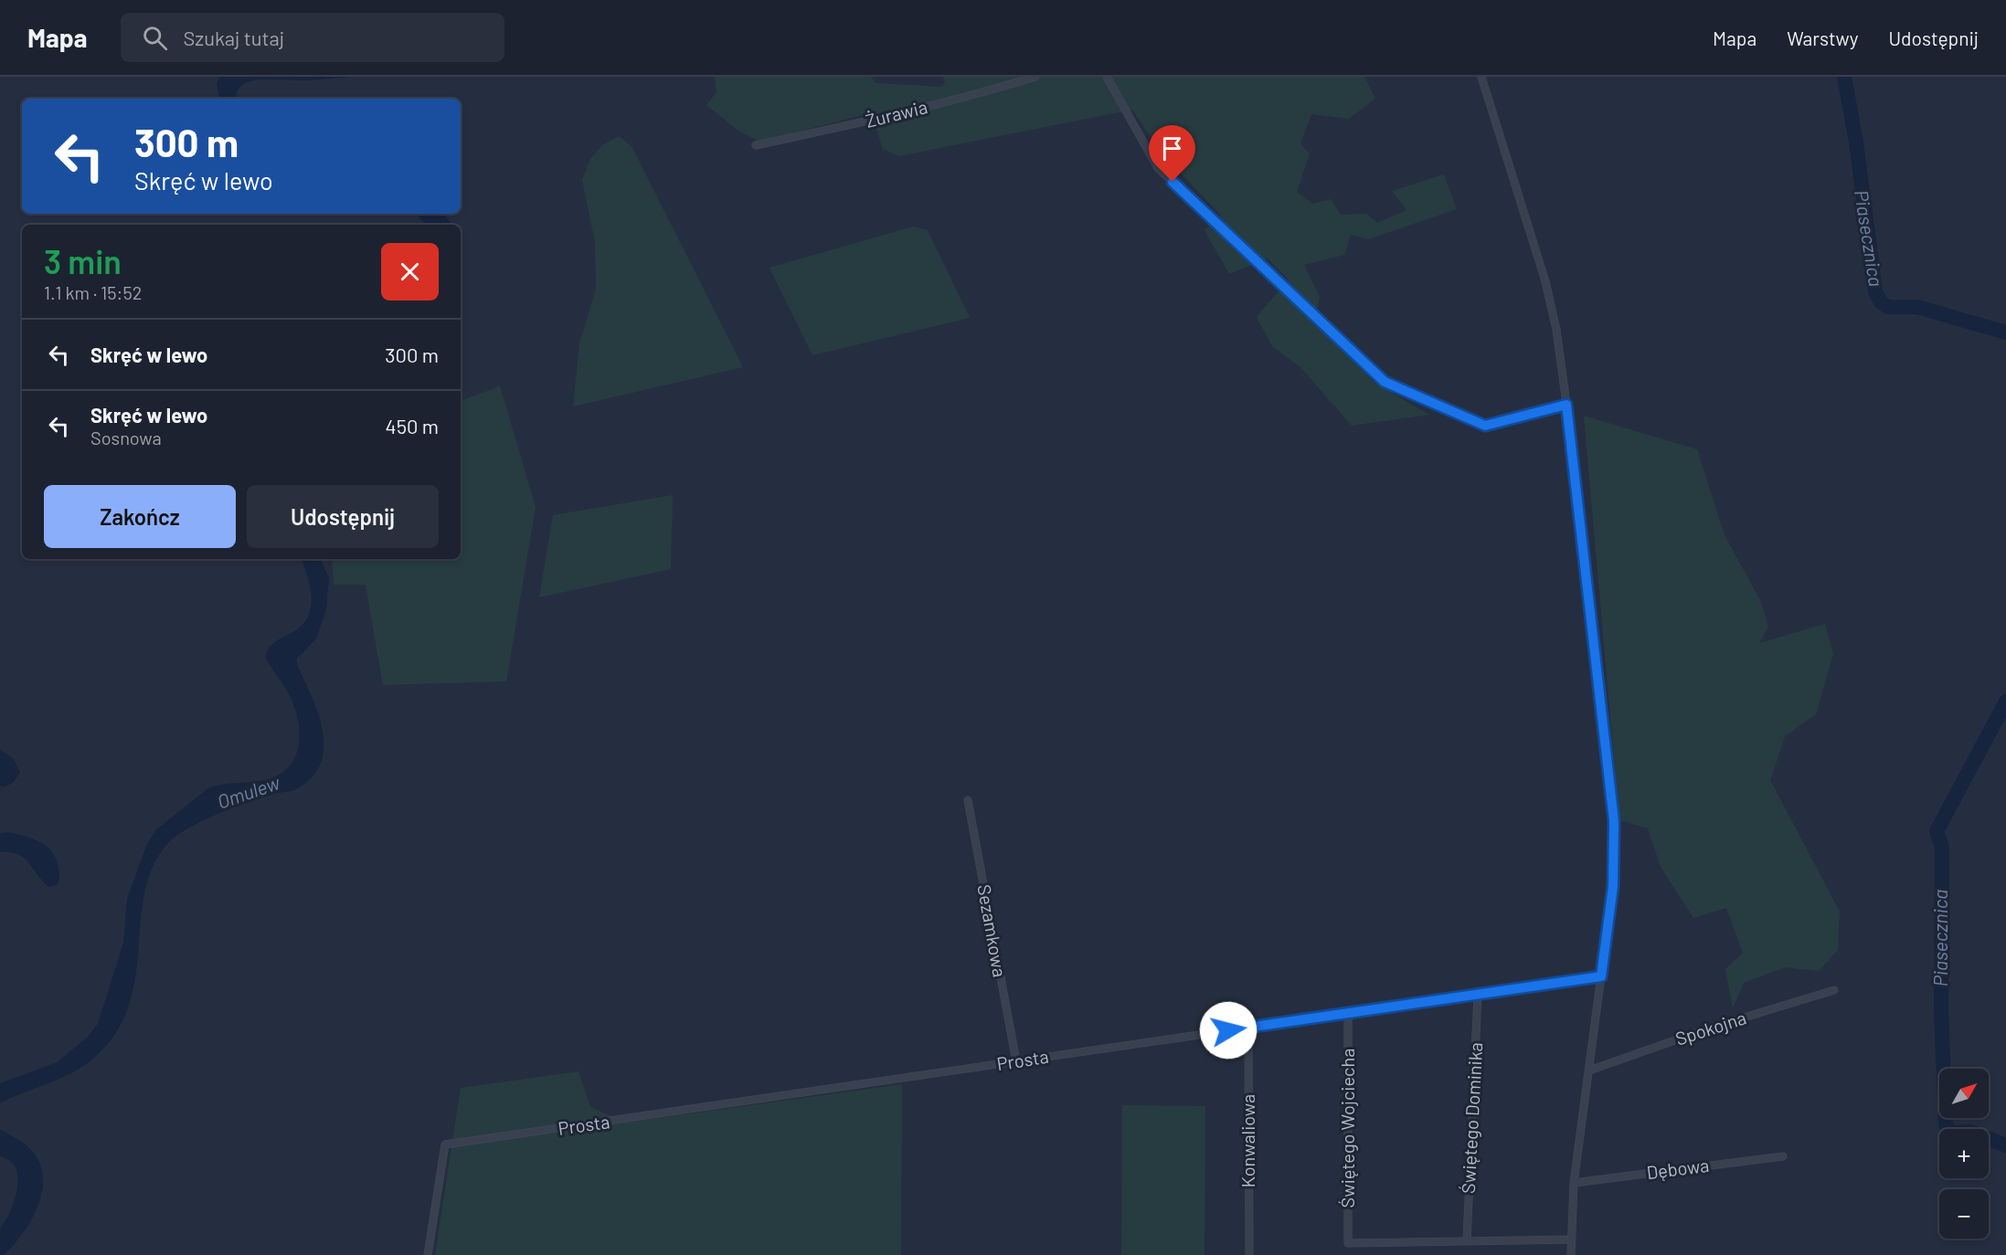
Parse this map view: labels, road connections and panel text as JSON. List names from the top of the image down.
{
  "streets": {
    "street": [
      "Żurawia",
      "Sezamkowa",
      "Spokojna",
      "Prosta",
      "Świętego Dominika",
      "Świętego Wojciecha",
      "Konwaliowa",
      "Dębowa"
    ]
  },
  "crossings": [
    ["Sezamkowa", "Prosta"],
    ["Prosta", "Świętego Dominika"],
    ["Prosta", "Świętego Wojciecha"],
    ["Prosta", "Konwaliowa"],
    ["Świętego Dominika", "Świętego Wojciecha"]
  ],
  "water": ["Piasecznica", "Omulew"],
  "north": "top right",
  "page": {
    "header": "Mapa",
    "search": "Szukaj tutaj",
    "nav": ["Mapa", "Warstwy", "Udostępnij"],
    "turn": ["300 m", "Skręć w lewo"],
    "heading": ["3 min", "1.1 km · 15:52"],
    "list": [
      {
        "name": "Skręć w lewo",
        "value": "300 m"
      },
      {
        "name": "Skręć w lewo",
        "note": "Sosnowa",
        "value": "450 m"
      }
    ],
    "buttons": ["Zakończ", "Udostępnij"],
    "map_buttons": ["+", "−"]
  }
}
